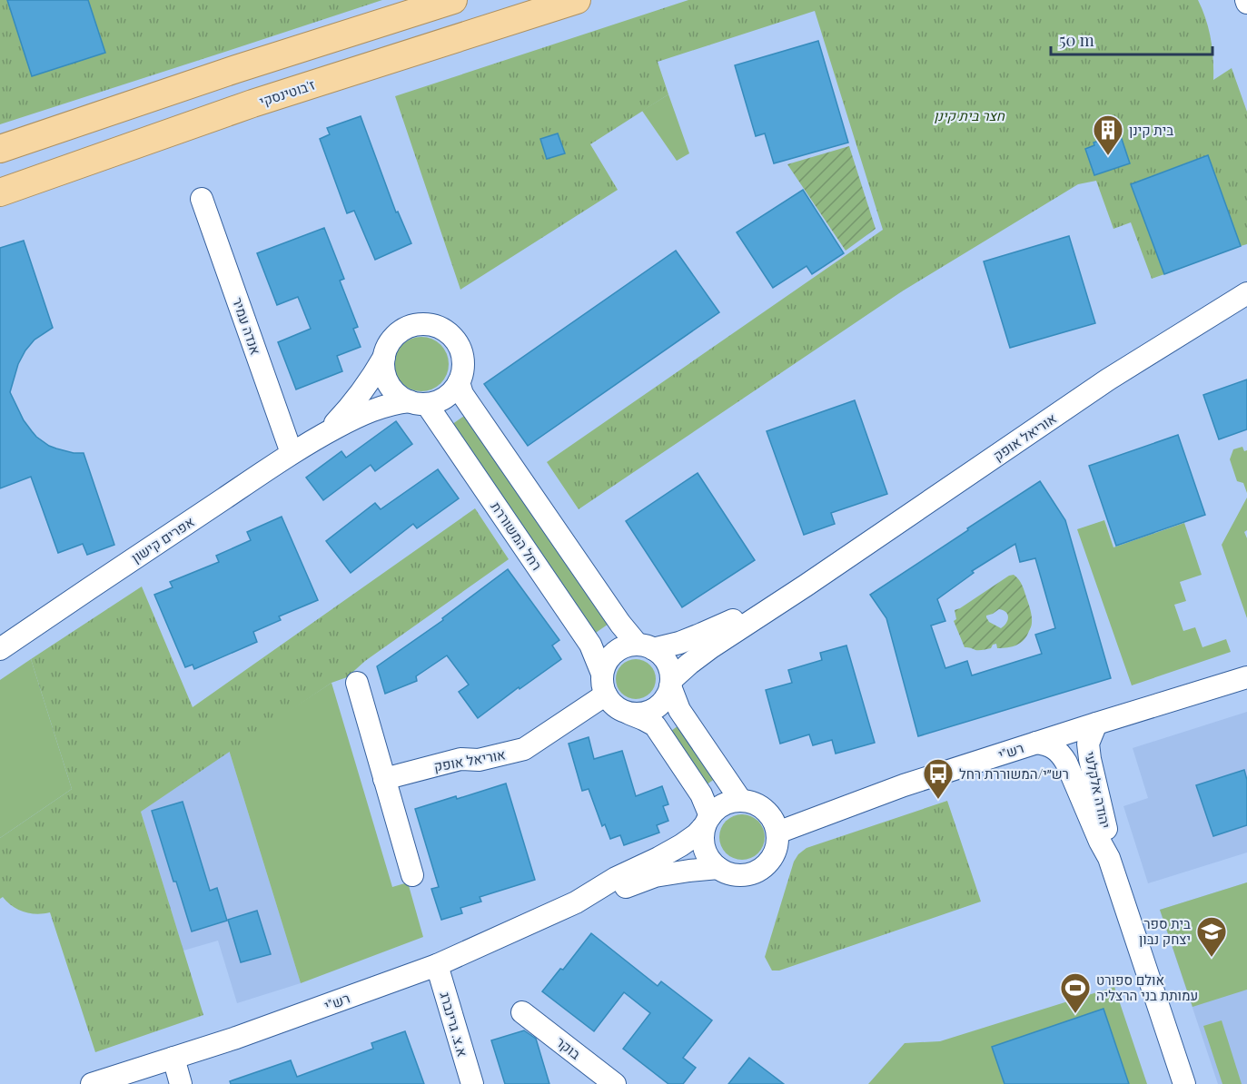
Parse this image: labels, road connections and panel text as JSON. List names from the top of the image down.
{
  "streets": {
    "main road": ["ז'בוטינסקי"],
    "street": [
      "אנדה עמיר",
      "אוריאל אופק",
      "רחל המשוררת",
      "אפרים קישון",
      "רש\"י",
      "יהודה אלקלעי",
      "א.צ. גרינברג",
      "בוקר"
    ]
  },
  "crossings": [
    ["אנדה עמיר", "אפרים קישון"],
    ["אוריאל אופק", "רחל המשוררת"],
    ["רחל המשוררת", "אפרים קישון"],
    ["רש\"י", "יהודה אלקלעי"],
    ["רש\"י", "א.צ. גרינברג"]
  ],
  "parks": ["חצר בית קינן"],
  "places": {
    "building": ["בית קינן"],
    "bus stop": ["רש״י/המשוררת רחל"],
    "school or university": ["בית ספר יצחק נבון"],
    "sports": ["אולם ספורט עמותת בני הרצליה"]
  },
  "scale_bar": "50 m"
}
